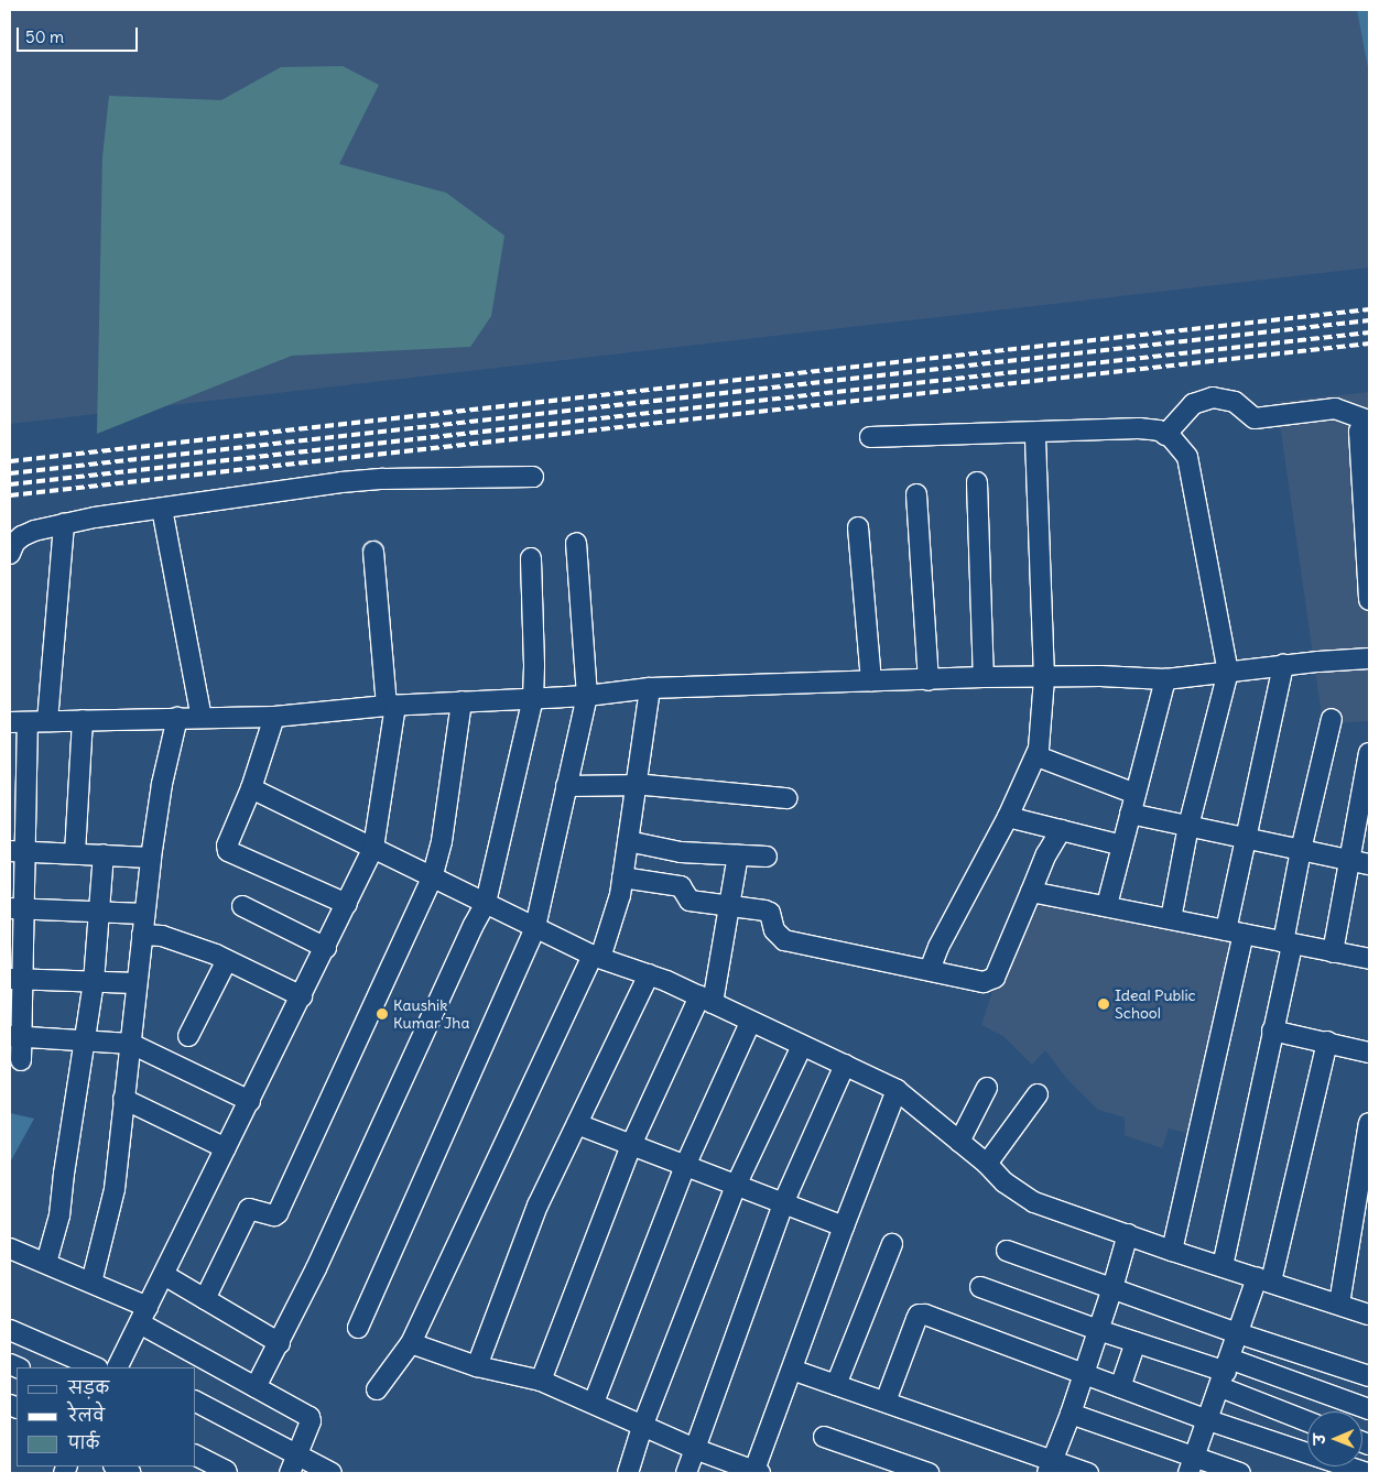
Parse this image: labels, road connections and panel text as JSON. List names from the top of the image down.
{
  "places": ["Ideal Public School", "Kaushik Kumar Jha"],
  "legend": ["सड़क", "रेलवे", "पार्क"],
  "scale_bar": "50 m",
  "north": "left"
}
